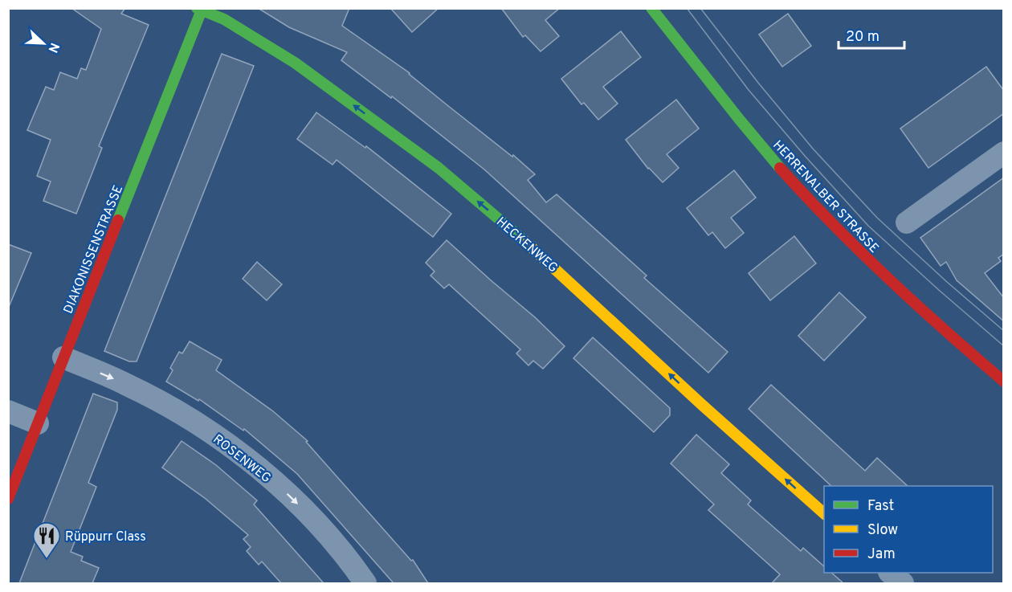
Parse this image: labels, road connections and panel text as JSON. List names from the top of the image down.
{
  "streets": {
    "street": [
      "HERRENALBER STRASSE",
      "HECKENWEG",
      "DIAKONISSENSTRASSE",
      "ROSENWEG"
    ]
  },
  "crossings": [
    ["HECKENWEG", "DIAKONISSENSTRASSE"],
    ["DIAKONISSENSTRASSE", "ROSENWEG"]
  ],
  "one_way": ["HECKENWEG", "ROSENWEG"],
  "places": {
    "restaurant": ["Rüppurr Class"]
  },
  "legend": ["Fast", "Slow", "Jam"],
  "scale_bar": "20 m",
  "north": "bottom right"
}
